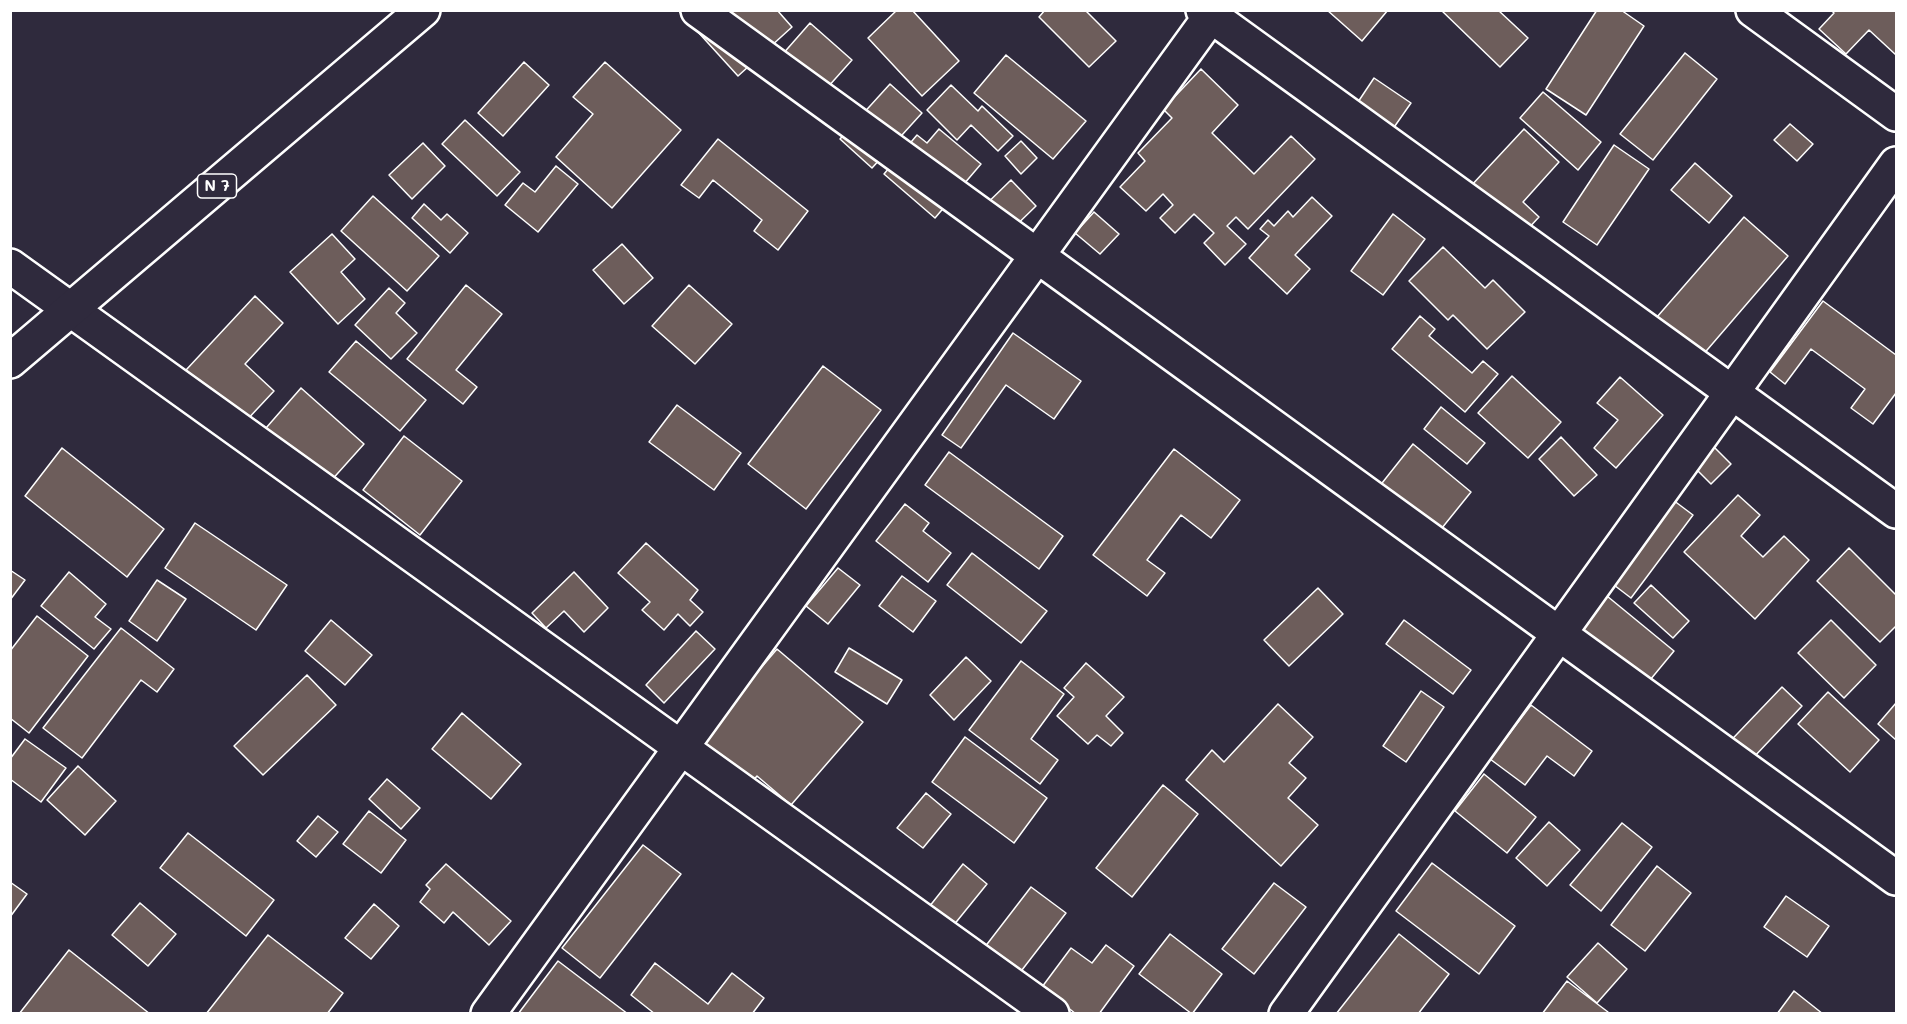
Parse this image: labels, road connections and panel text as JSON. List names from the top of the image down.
{
  "streets": {
    "main road": ["N 7"]
  }
}
